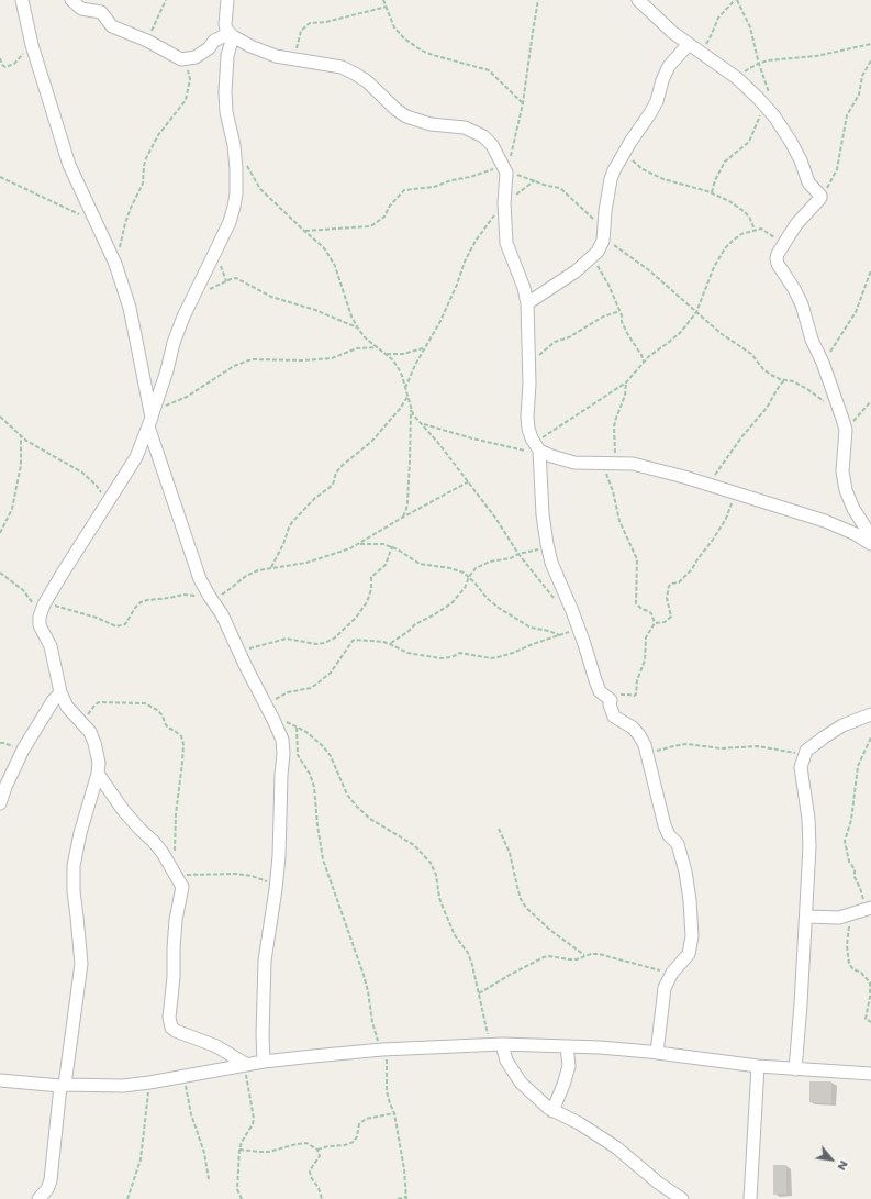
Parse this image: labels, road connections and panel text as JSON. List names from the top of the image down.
{
  "north": "bottom right"
}
